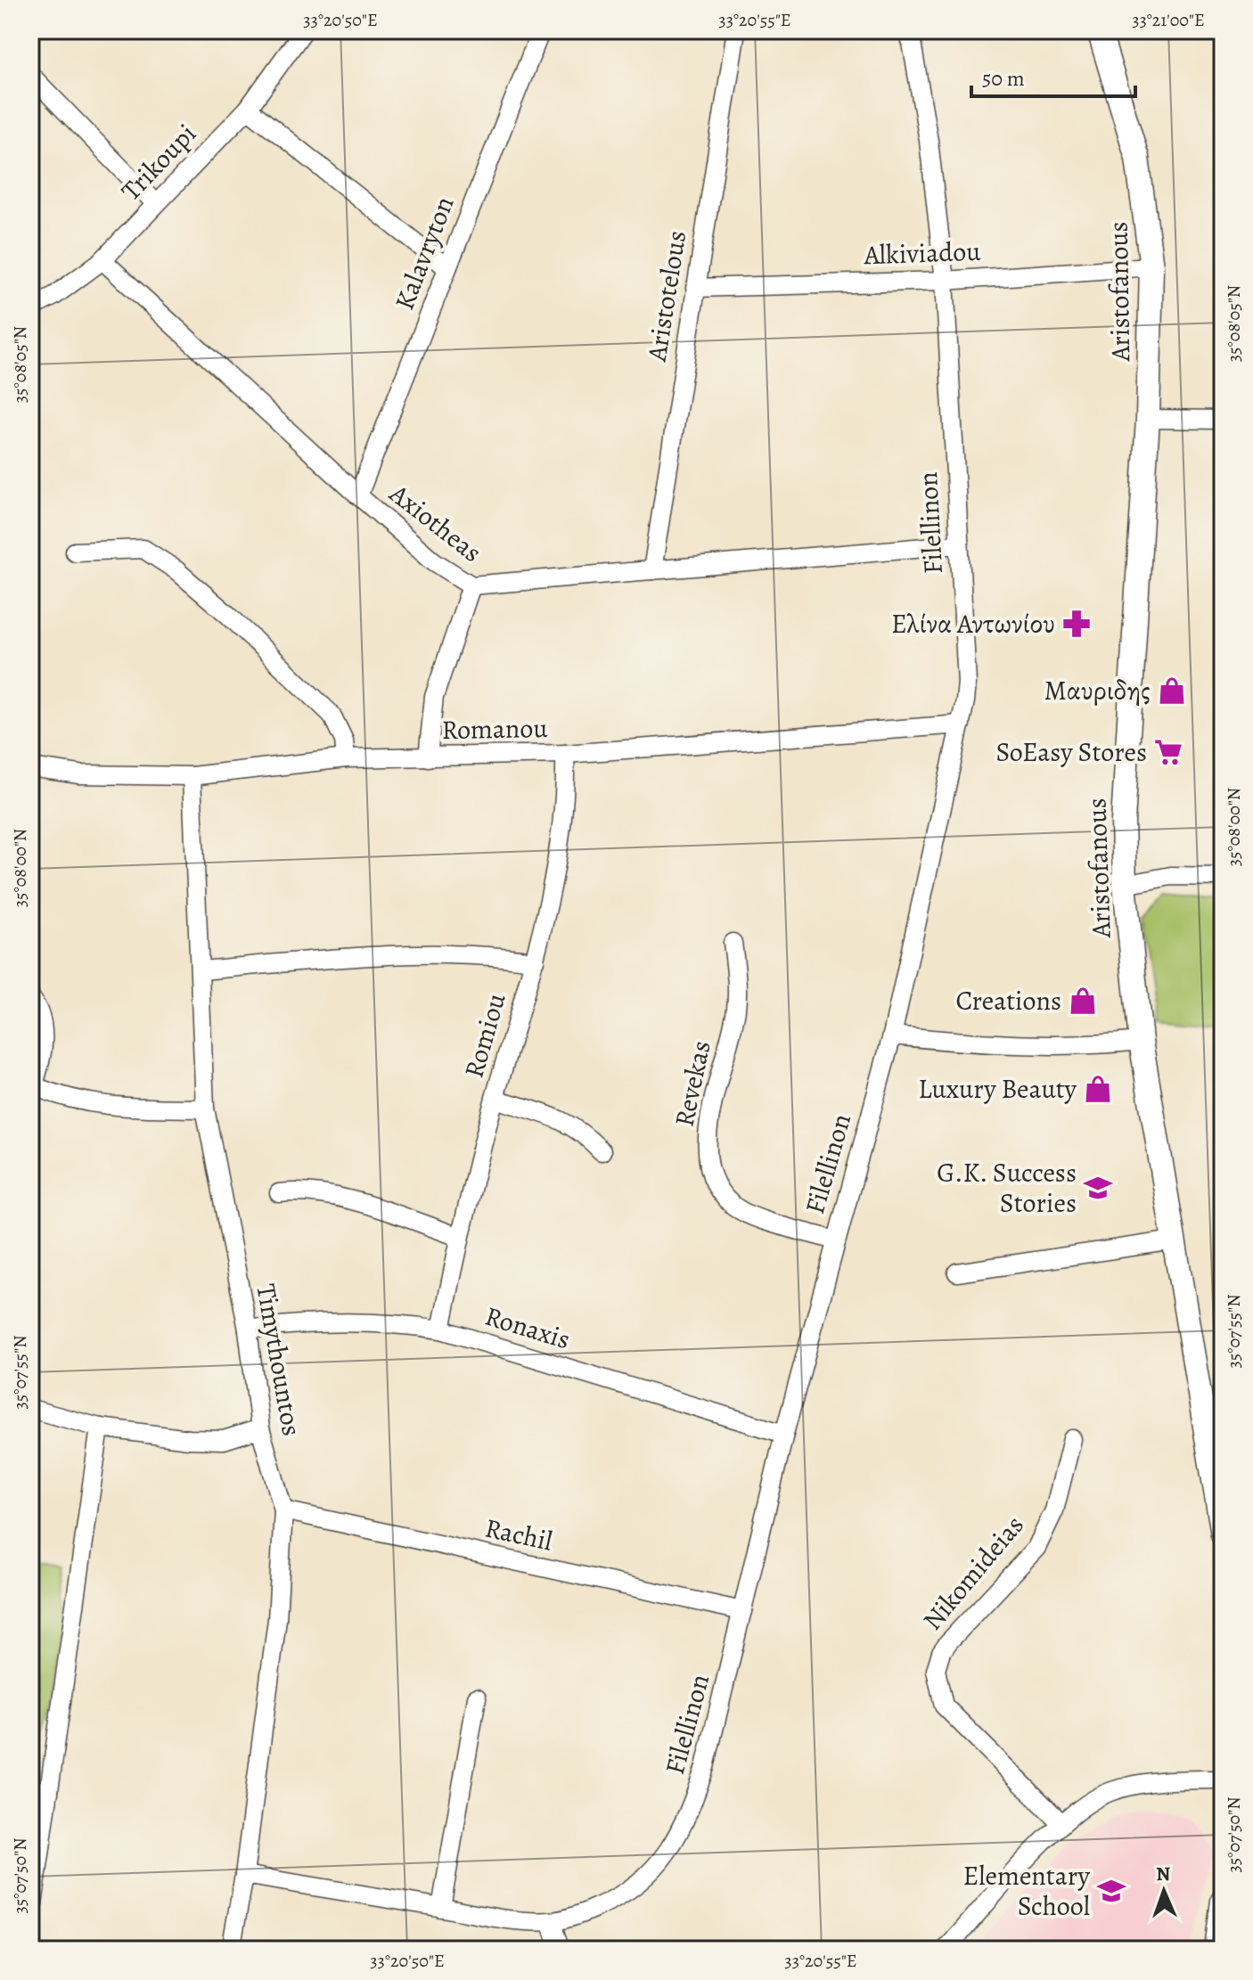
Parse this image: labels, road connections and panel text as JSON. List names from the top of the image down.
{
  "streets": {
    "street": [
      "Trikoupi",
      "Kalavryton",
      "Alkiviadou",
      "Aristofanous",
      "Aristotelous",
      "Axiotheas",
      "Filellinon",
      "Romanou",
      "Romiou",
      "Revekas",
      "Ronaxis",
      "Timythountos",
      "Rachil",
      "Nikomideias"
    ]
  },
  "crossings": [
    ["Trikoupi", "Axiotheas"],
    ["Kalavryton", "Axiotheas"],
    ["Alkiviadou", "Aristofanous"],
    ["Alkiviadou", "Aristotelous"],
    ["Alkiviadou", "Filellinon"],
    ["Aristotelous", "Axiotheas"],
    ["Axiotheas", "Filellinon"],
    ["Filellinon", "Romanou"],
    ["Filellinon", "Revekas"],
    ["Filellinon", "Ronaxis"],
    ["Filellinon", "Timythountos"],
    ["Filellinon", "Rachil"],
    ["Romanou", "Romiou"],
    ["Romanou", "Timythountos"],
    ["Romiou", "Ronaxis"],
    ["Ronaxis", "Timythountos"],
    ["Timythountos", "Rachil"]
  ],
  "places": {
    "pharmacy": ["Ελίνα Αντωνίου"],
    "shop": ["Μαυριδης", "Creations", "Luxury Beauty"],
    "supermarket": ["SoEasy Stores"],
    "school or university": ["G.K. Success Stories", "Elementary School"]
  },
  "scale_bar": "50 m",
  "north": "top",
  "coordinates": [
    "33°20'50\"E",
    "33°20'55\"E",
    "33°21'00\"E",
    "35°08'05\"N",
    "35°08'00\"N",
    "35°07'55\"N",
    "35°07'50\"N"
  ]
}
